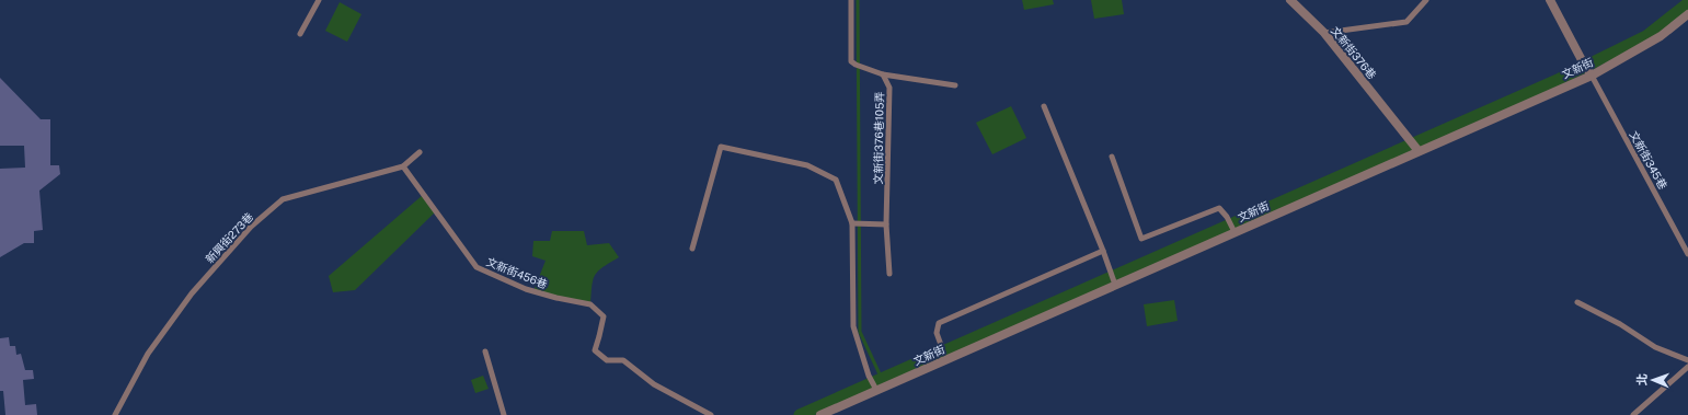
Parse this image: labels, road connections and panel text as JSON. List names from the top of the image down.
{
  "streets": {
    "street": ["文新街376巷", "文新街"],
    "lane": [
      "文新街376巷105弄",
      "文新街345巷",
      "新興街273巷",
      "文新街456巷"
    ]
  },
  "crossings": [
    ["文新街376巷", "文新街"],
    ["文新街", "文新街345巷"],
    ["新興街273巷", "文新街456巷"]
  ],
  "north": "left"
}
